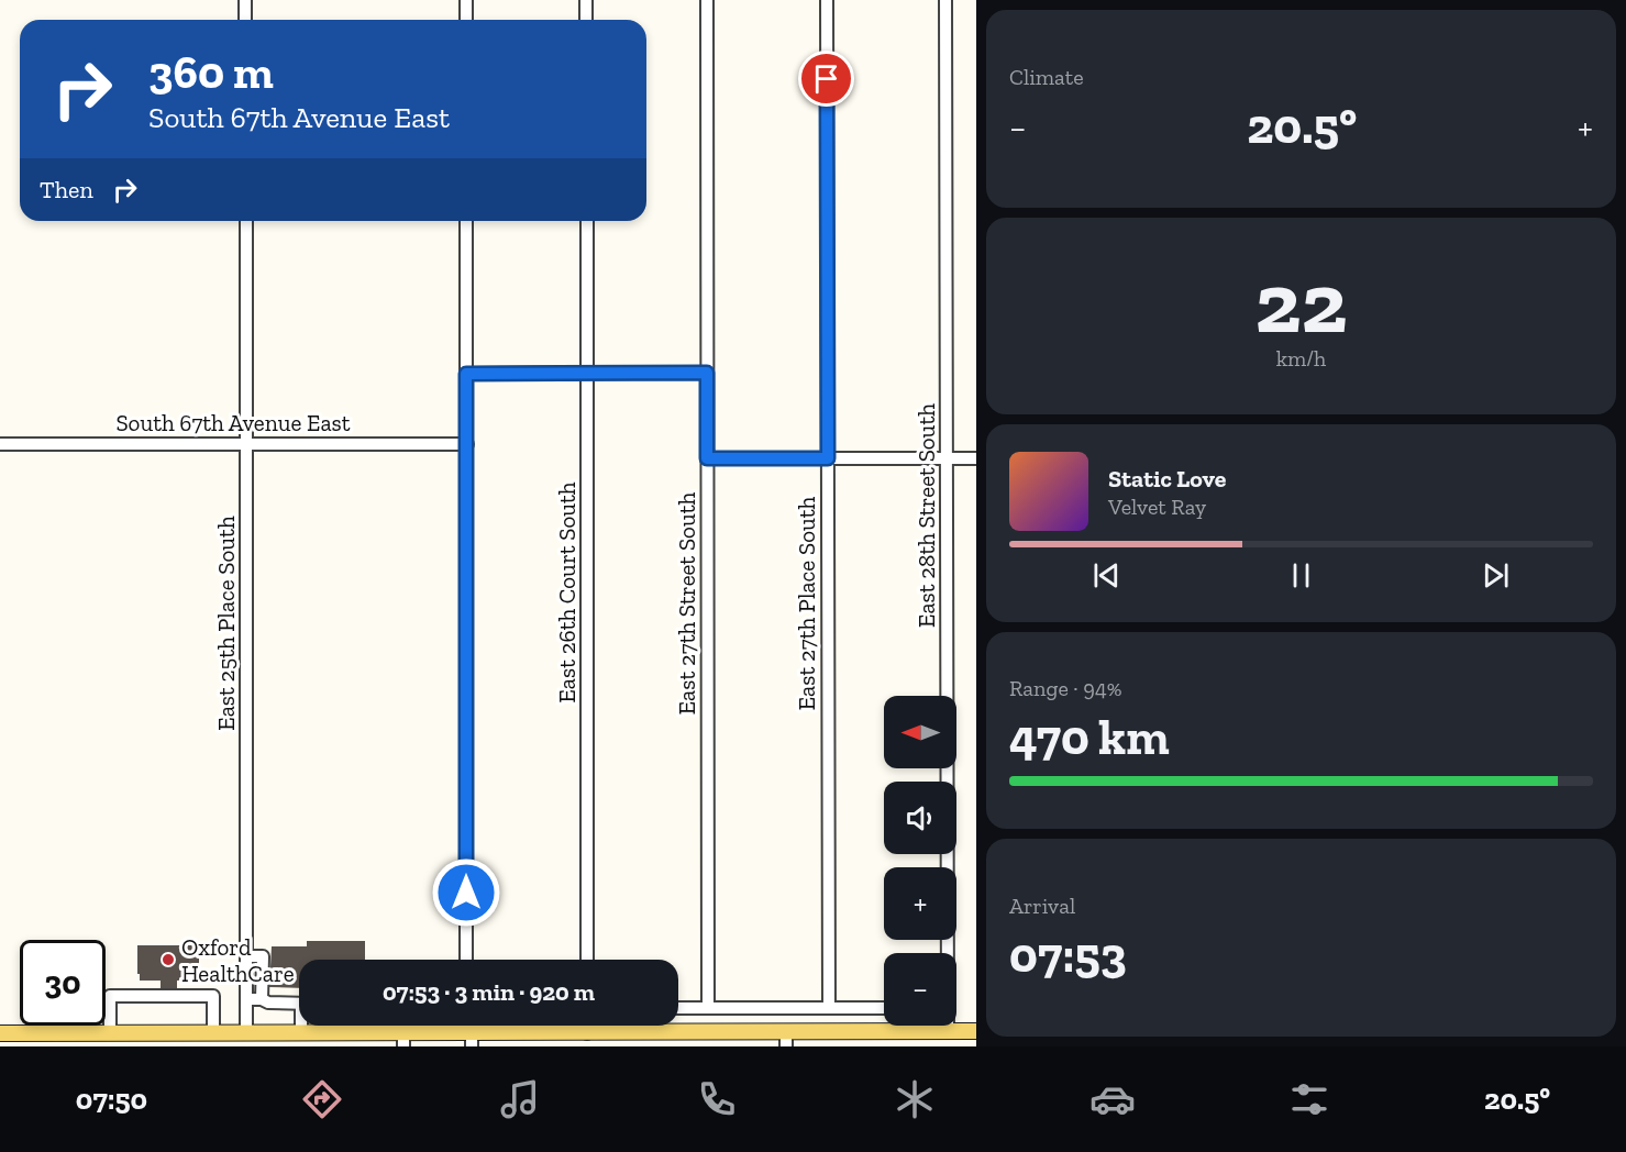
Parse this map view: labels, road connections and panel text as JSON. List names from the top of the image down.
{
  "streets": {
    "street": [
      "South 67th Avenue East",
      "East 28th Street South",
      "East 26th Court South",
      "East 27th Street South",
      "East 27th Place South",
      "East 25th Place South"
    ]
  },
  "crossings": [
    ["South 67th Avenue East", "East 25th Place South"]
  ],
  "places": ["Oxford HealthCare"],
  "north": "left",
  "page": {
    "tile": [
      "Climate",
      ["22", "km/h"],
      ["Range · 94%", "470 km"],
      ["Arrival", "07:53"]
    ],
    "turn": ["360 m", "South 67th Avenue East"],
    "heat": ["−", "20.5°", "+"],
    "then": "Then",
    "song": ["Static Love", "Velvet Ray"],
    "map_buttons": ["+", "−"],
    "limit": "30",
    "trip": "07:53 · 3 min · 920 m",
    "tabs": ["07:50", "20.5°"]
  }
}
